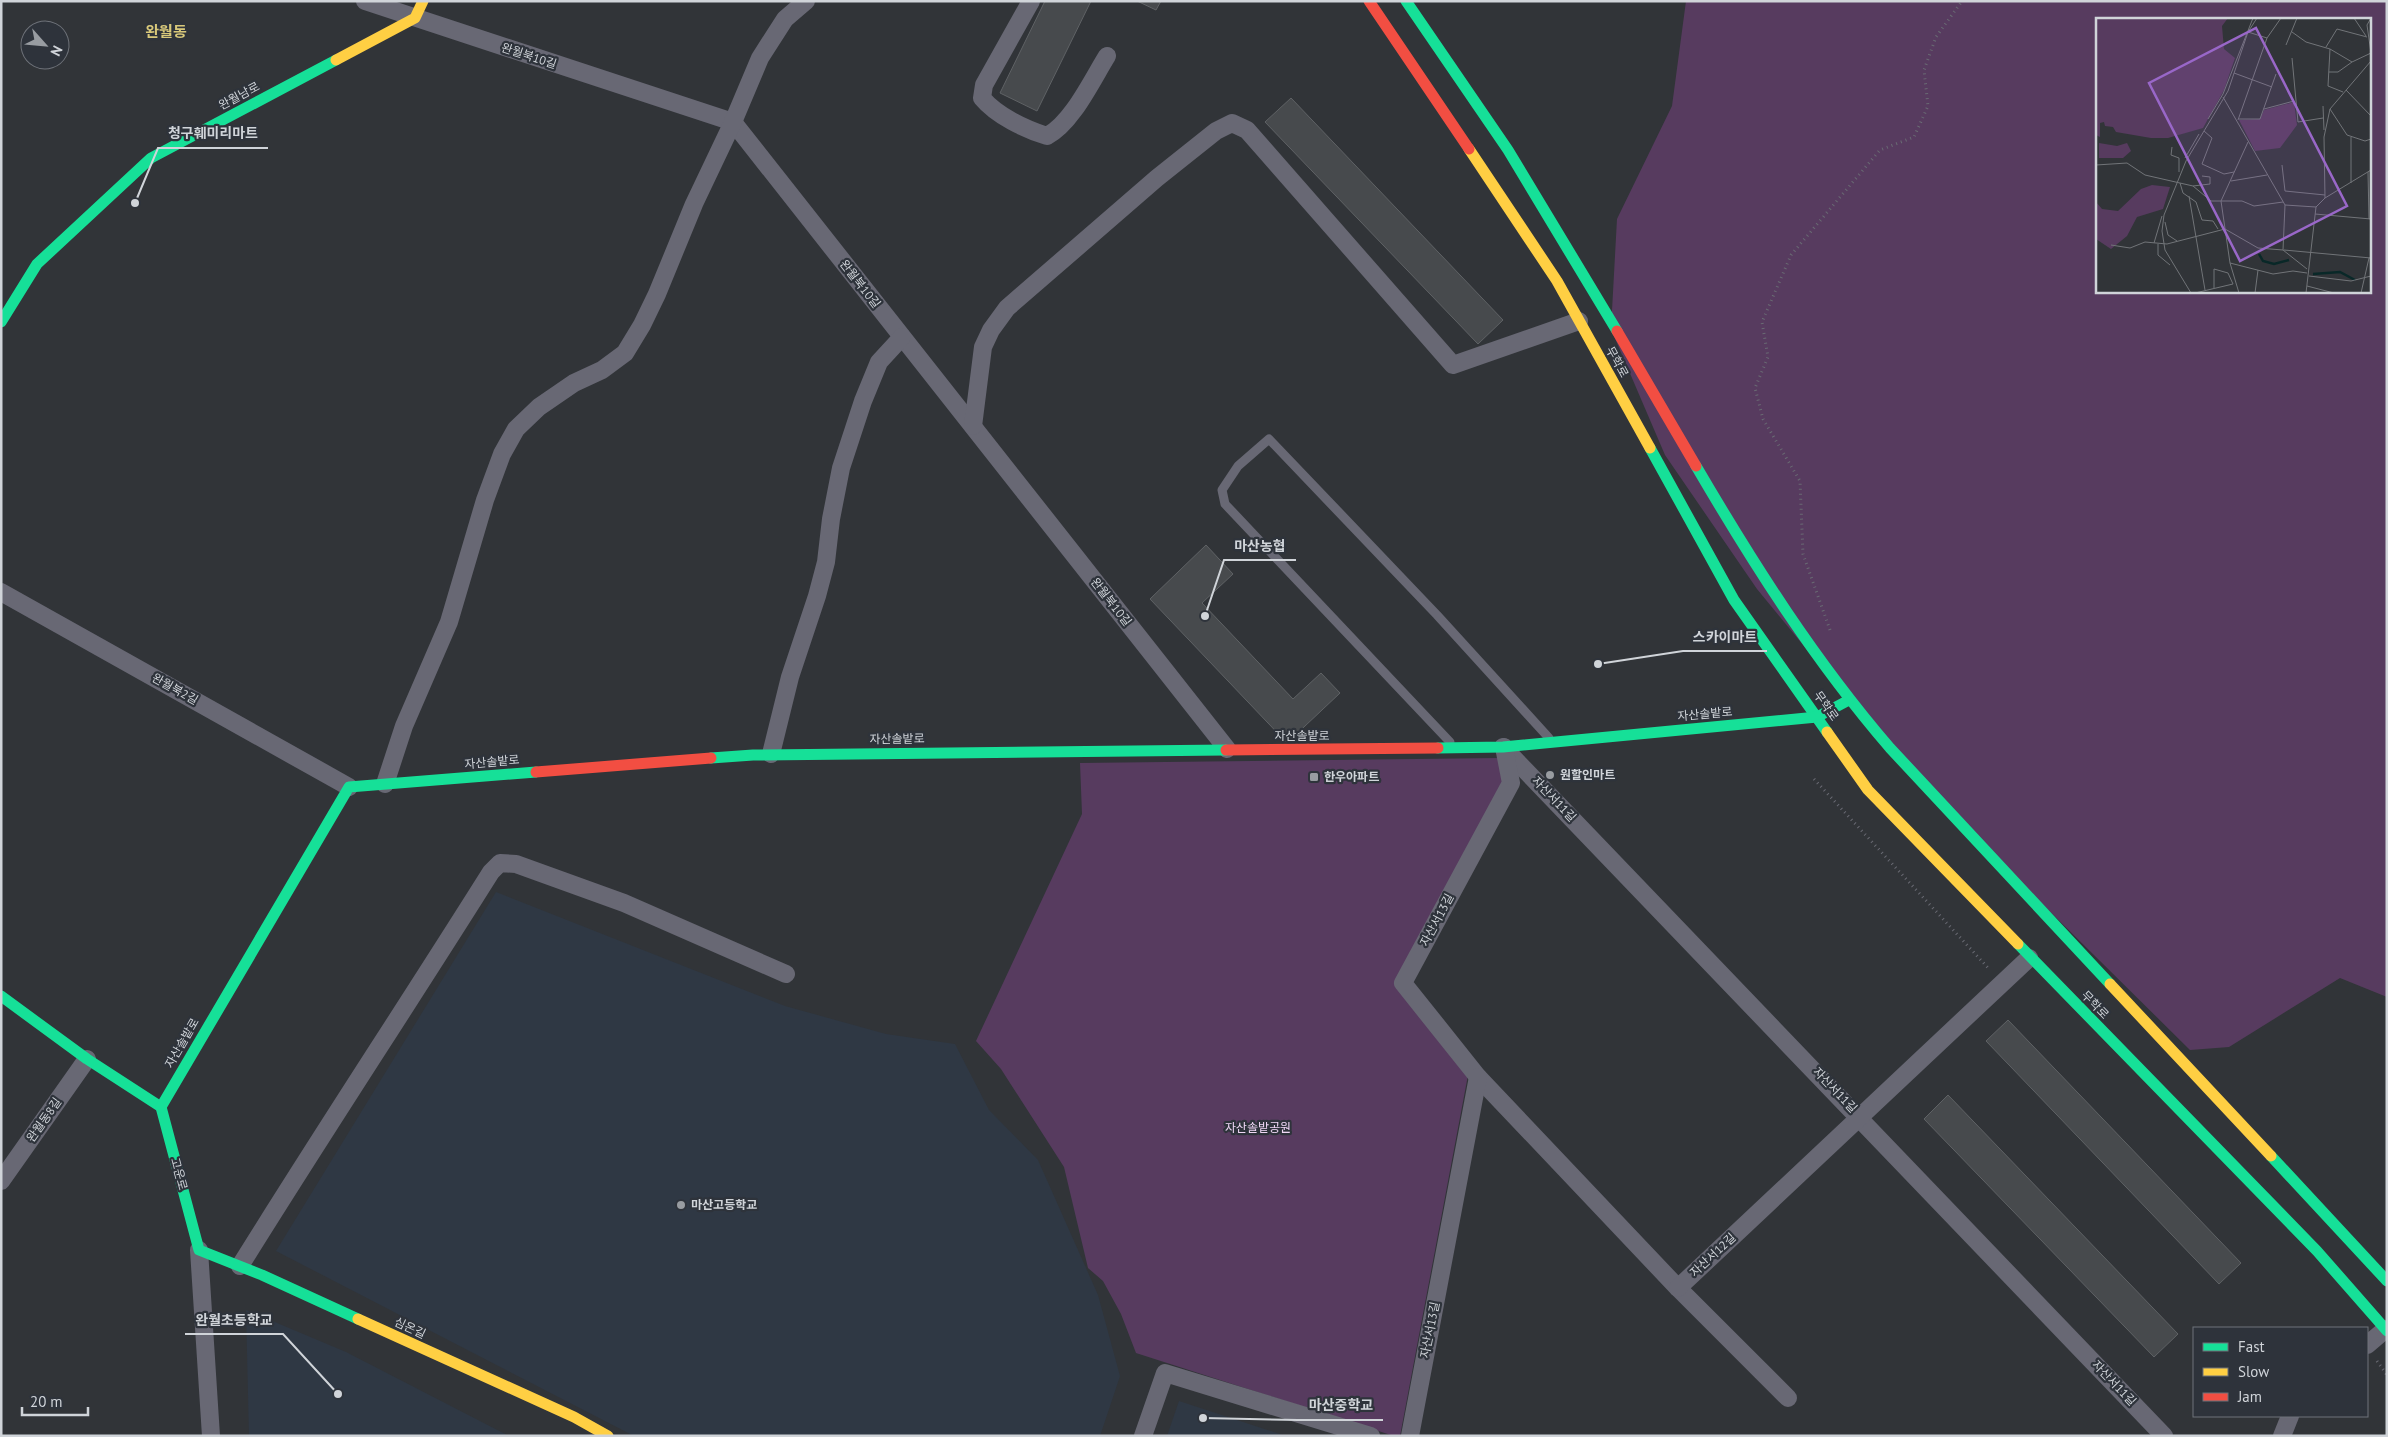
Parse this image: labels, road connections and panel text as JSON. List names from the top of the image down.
{
  "streets": {
    "main road": [
      "완월남로",
      "무학로",
      "자산솔밭로",
      "고운로",
      "심온길"
    ],
    "street": [
      "완월북10길",
      "완월북2길",
      "자산서11길",
      "자산서13길",
      "완월동8길",
      "자산서12길"
    ]
  },
  "crossings": [
    ["완월북10길", "완월남로"],
    ["완월북10길", "자산솔밭로"],
    ["무학로", "자산솔밭로"],
    ["무학로", "자산서12길"],
    ["완월북2길", "자산솔밭로"],
    ["자산솔밭로", "자산서11길"],
    ["자산솔밭로", "자산서13길"],
    ["자산솔밭로", "고운로"],
    ["자산서11길", "자산서13길"],
    ["자산서11길", "자산서12길"],
    ["자산서13길", "자산서12길"],
    ["고운로", "심온길"]
  ],
  "districts": ["완월동"],
  "parks": ["자산솔밭공원"],
  "places": {
    "other": [
      "청구훼미리마트",
      "마산농협",
      "스카이마트",
      "원할인마트",
      "마산고등학교",
      "완월초등학교",
      "마산중학교"
    ],
    "transit": ["한우아파트"]
  },
  "legend": ["Fast", "Slow", "Jam"],
  "scale_bar": "20 m",
  "north": "bottom right"
}
